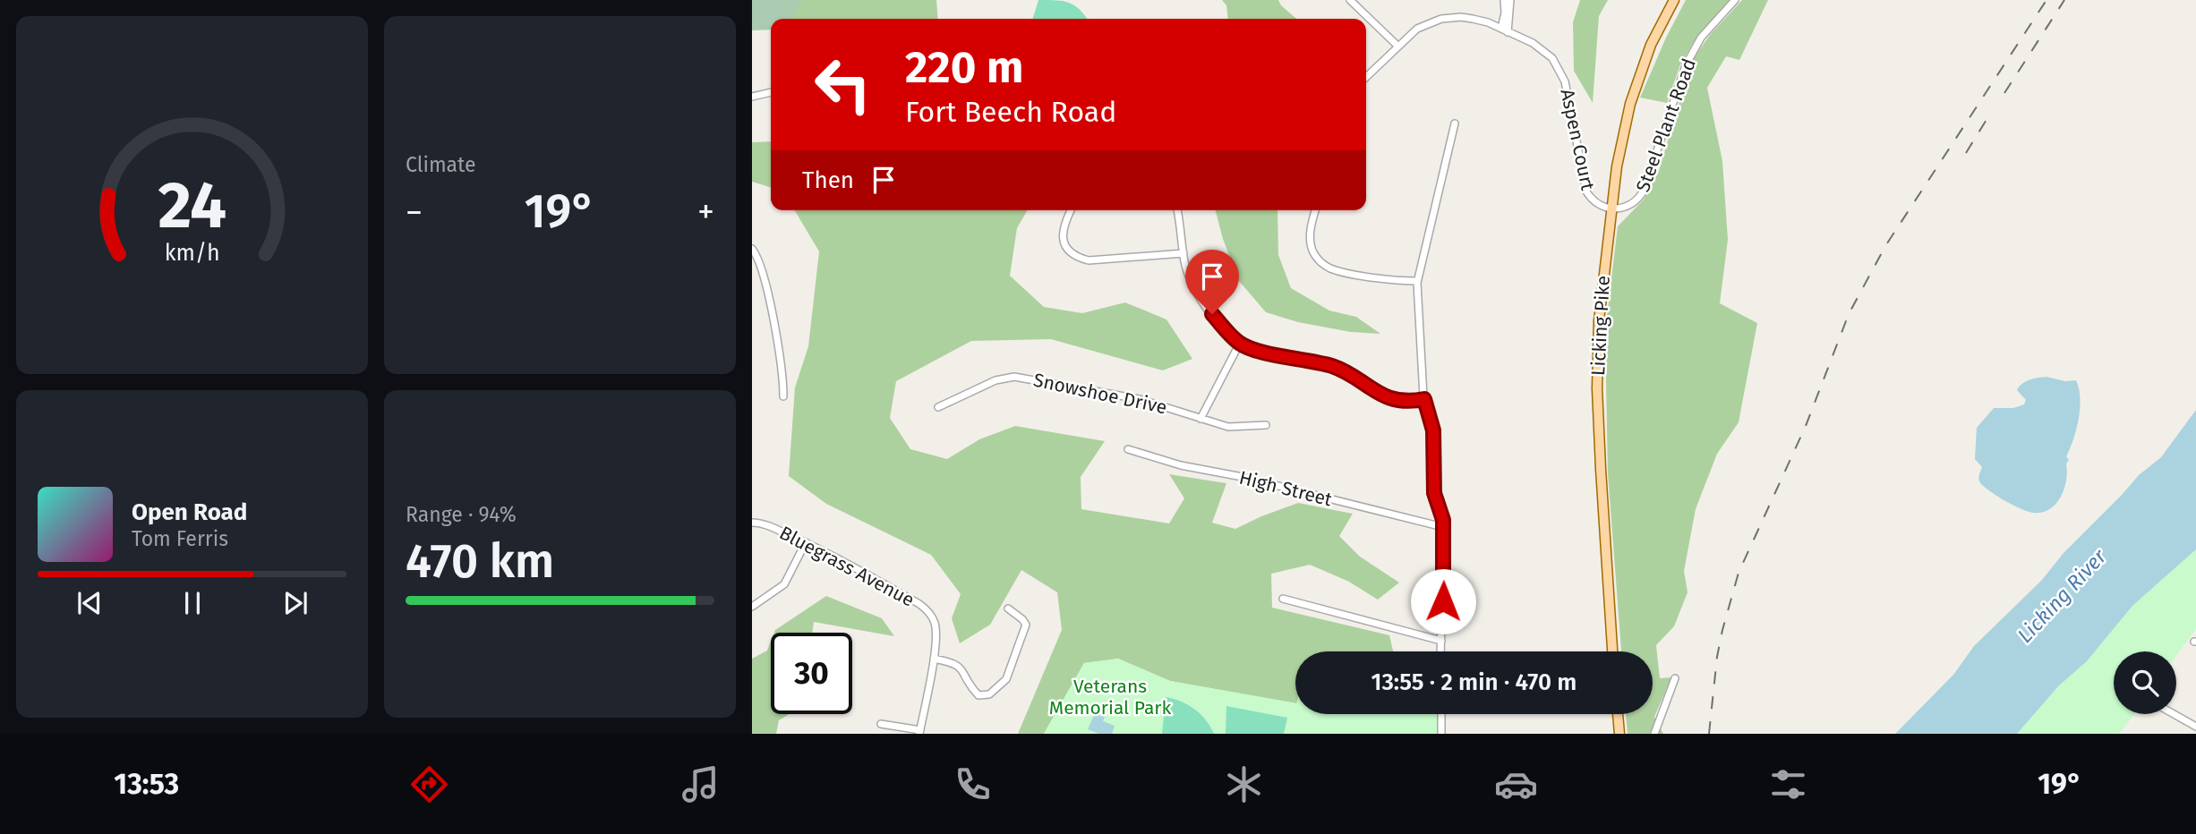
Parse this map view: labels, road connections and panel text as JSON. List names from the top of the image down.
{
  "streets": {
    "main road": ["Licking Pike"],
    "street": [
      "Steel Plant Road",
      "Aspen Court",
      "Snowshoe Drive",
      "High Street",
      "Bluegrass Avenue"
    ]
  },
  "crossings": [
    ["Steel Plant Road", "Aspen Court"],
    ["Steel Plant Road", "Licking Pike"],
    ["Aspen Court", "Licking Pike"]
  ],
  "water": ["Licking River"],
  "parks": ["Veterans Memorial Park"],
  "page": {
    "tile": [
      "Climate",
      ["Range · 94%", "470 km"]
    ],
    "turn": ["220 m", "Fort Beech Road"],
    "then": "Then",
    "heat": ["−", "19°", "+"],
    "song": ["Open Road", "Tom Ferris"],
    "limit": "30",
    "trip": "13:55 · 2 min · 470 m",
    "tabs": ["13:53", "19°"],
    "gauge": ["24", "km/h"]
  }
}
